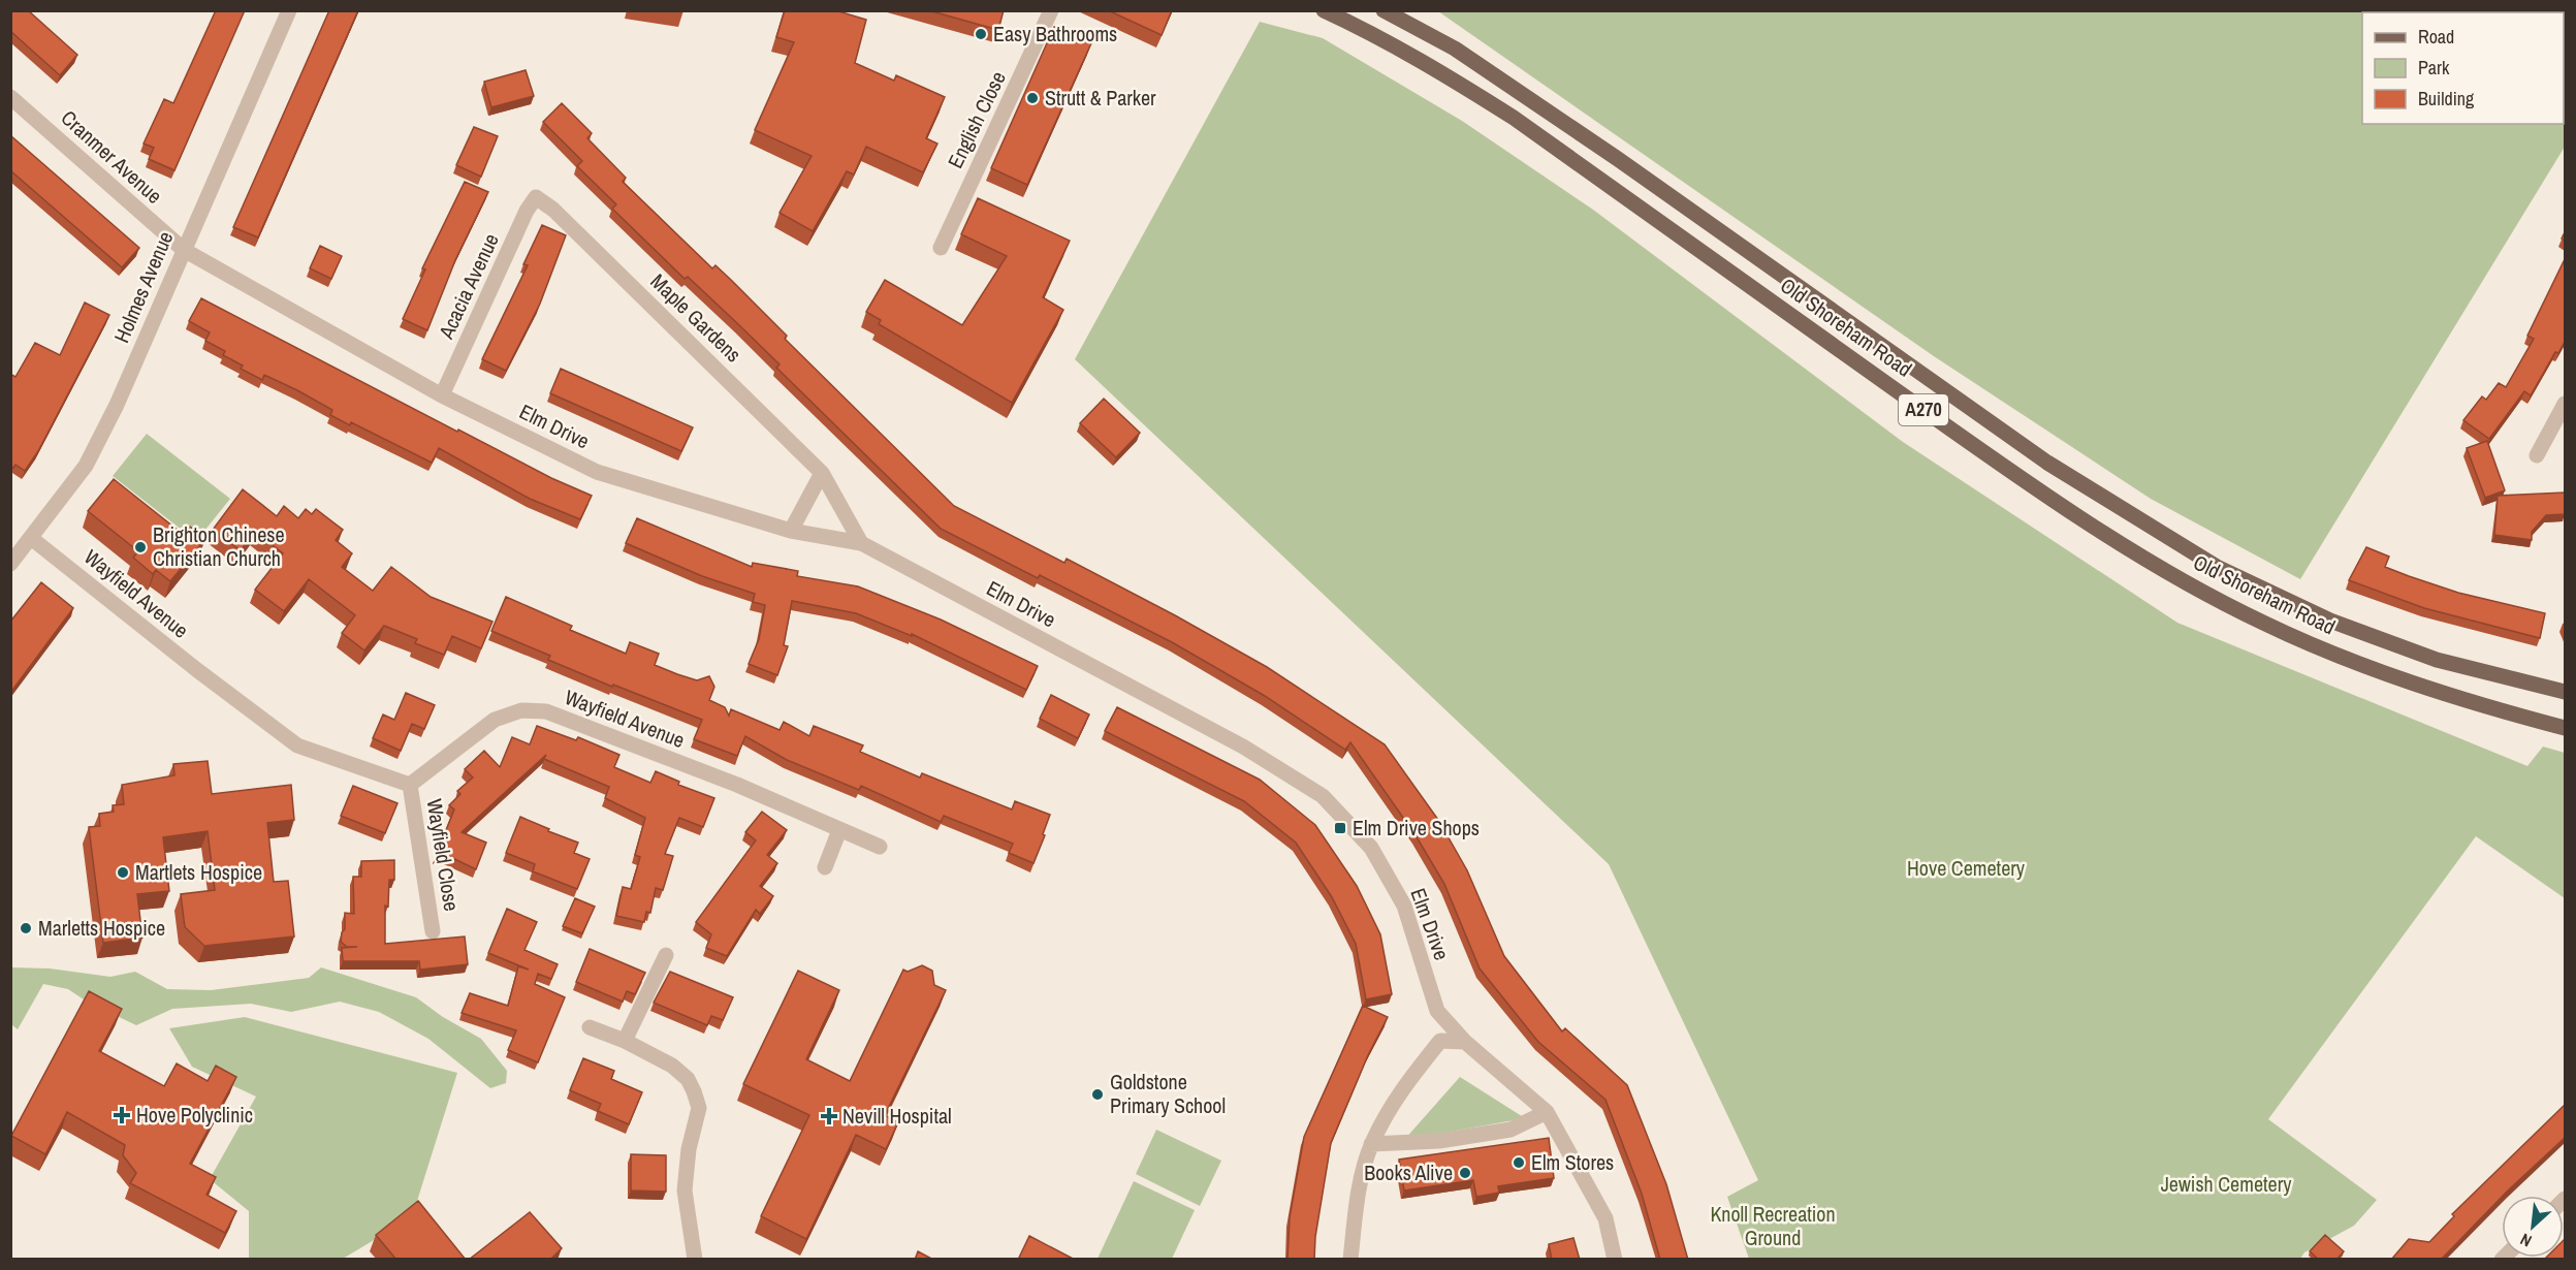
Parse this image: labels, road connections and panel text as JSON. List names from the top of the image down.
{
  "streets": {
    "main road": ["Old Shoreham Road", "A270"],
    "street": [
      "English Close",
      "Cranmer Avenue",
      "Acacia Avenue",
      "Holmes Avenue",
      "Maple Gardens",
      "Elm Drive",
      "Wayfield Avenue",
      "Wayfield Close"
    ]
  },
  "crossings": [
    ["Cranmer Avenue", "Holmes Avenue"],
    ["Cranmer Avenue", "Elm Drive"],
    ["Acacia Avenue", "Maple Gardens"],
    ["Acacia Avenue", "Elm Drive"],
    ["Holmes Avenue", "Elm Drive"],
    ["Holmes Avenue", "Wayfield Avenue"],
    ["Maple Gardens", "Elm Drive"],
    ["Wayfield Avenue", "Wayfield Close"]
  ],
  "parks": ["Hove Cemetery", "Jewish Cemetery", "Knoll Recreation Ground"],
  "places": {
    "other": [
      "Easy Bathrooms",
      "Strutt & Parker",
      "Brighton Chinese Christian Church",
      "Martlets Hospice",
      "Marletts Hospice",
      "Goldstone Primary School",
      "Elm Stores",
      "Books Alive"
    ],
    "transit": ["Elm Drive Shops"],
    "health": ["Hove Polyclinic", "Nevill Hospital"]
  },
  "legend": ["Road", "Park", "Building"],
  "north": "bottom left"
}
